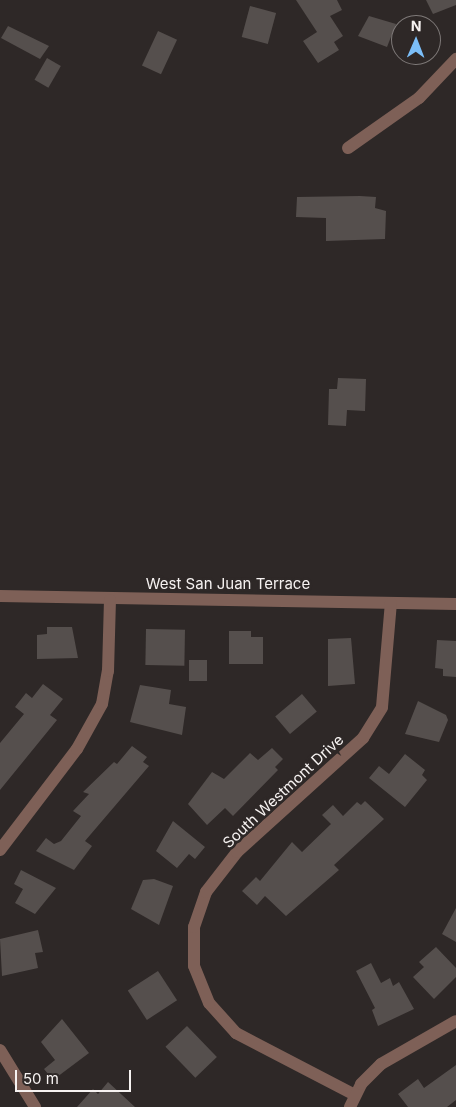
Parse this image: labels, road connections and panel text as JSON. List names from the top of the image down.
{
  "streets": {
    "street": ["West San Juan Terrace", "South Westmont Drive"]
  },
  "crossings": [
    ["West San Juan Terrace", "South Westmont Drive"]
  ],
  "scale_bar": "50 m",
  "north": "top"
}
